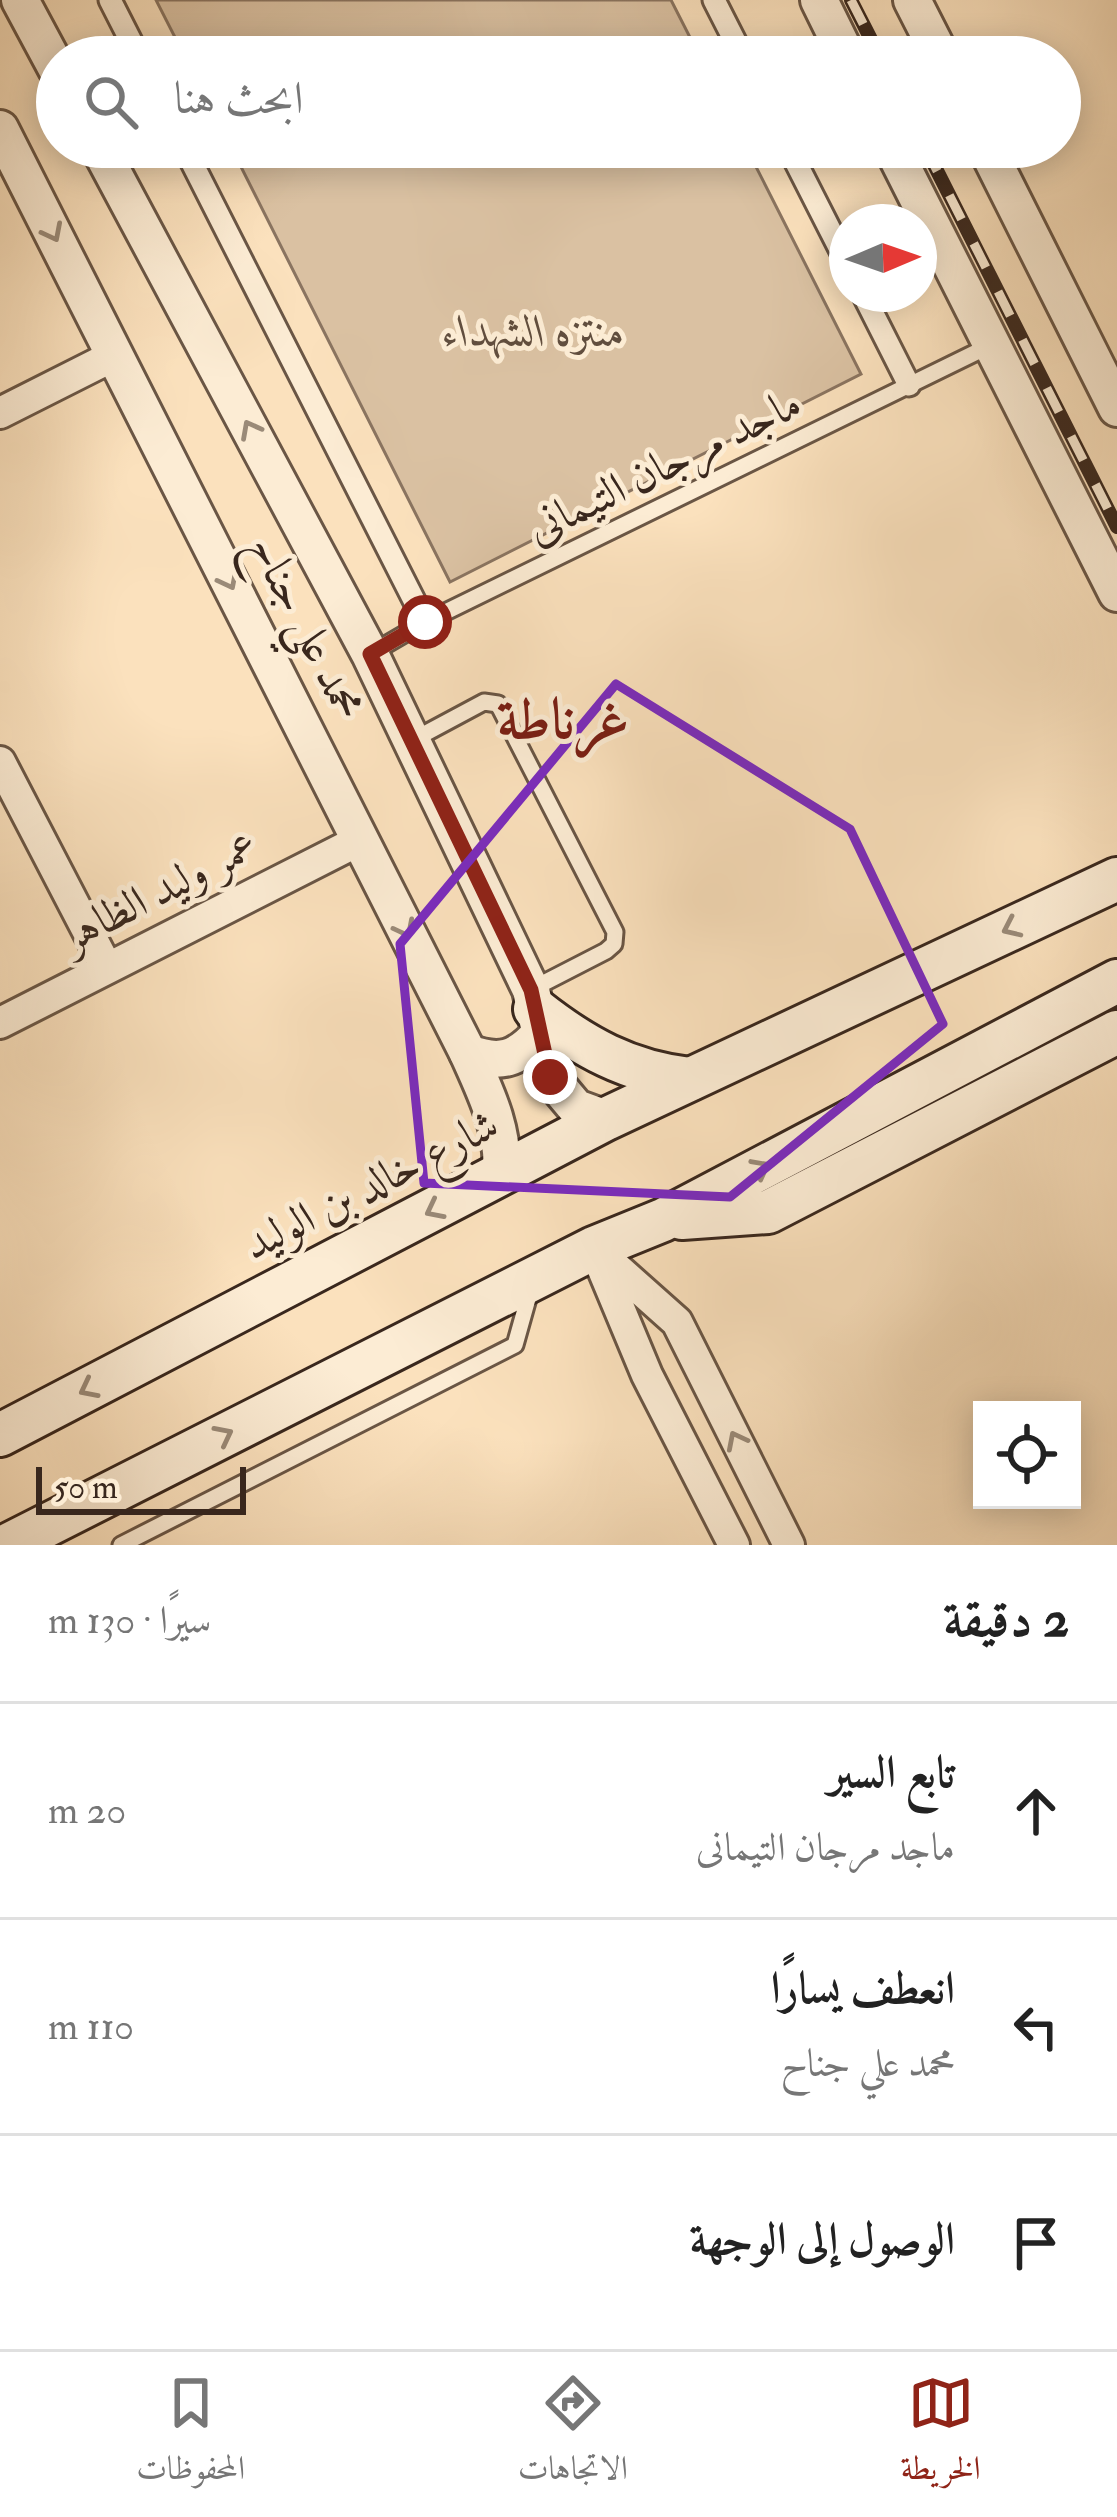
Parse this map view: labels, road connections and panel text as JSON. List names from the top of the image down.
{
  "streets": {
    "main road": ["شارع خالد بن الوليد"],
    "street": ["محمد علي جناح", "عمر وليد الظاهر"],
    "lane": ["ماجد مرجان التيمانى"]
  },
  "crossings": [
    ["ماجد مرجان التيمانى", "محمد علي جناح"],
    ["محمد علي جناح", "عمر وليد الظاهر"],
    ["محمد علي جناح", "شارع خالد بن الوليد"]
  ],
  "districts": ["غرناطة"],
  "parks": ["منتزه الشهداء"],
  "scale_bar": "50 m",
  "north": "right",
  "page": {
    "search": "ابحث هنا",
    "scale": "50 m",
    "heading": ["2 دقيقة", "سيرًا · 130 m"],
    "list": [
      ["تابع السير", "ماجد مرجان التيمانى", "20 m"],
      ["انعطف يسارًا", "محمد علي جناح", "110 m"],
      "الوصول إلى الوجهة"
    ],
    "nav": ["الخريطة", "الاتجاهات", "المحفوظات"]
  }
}
